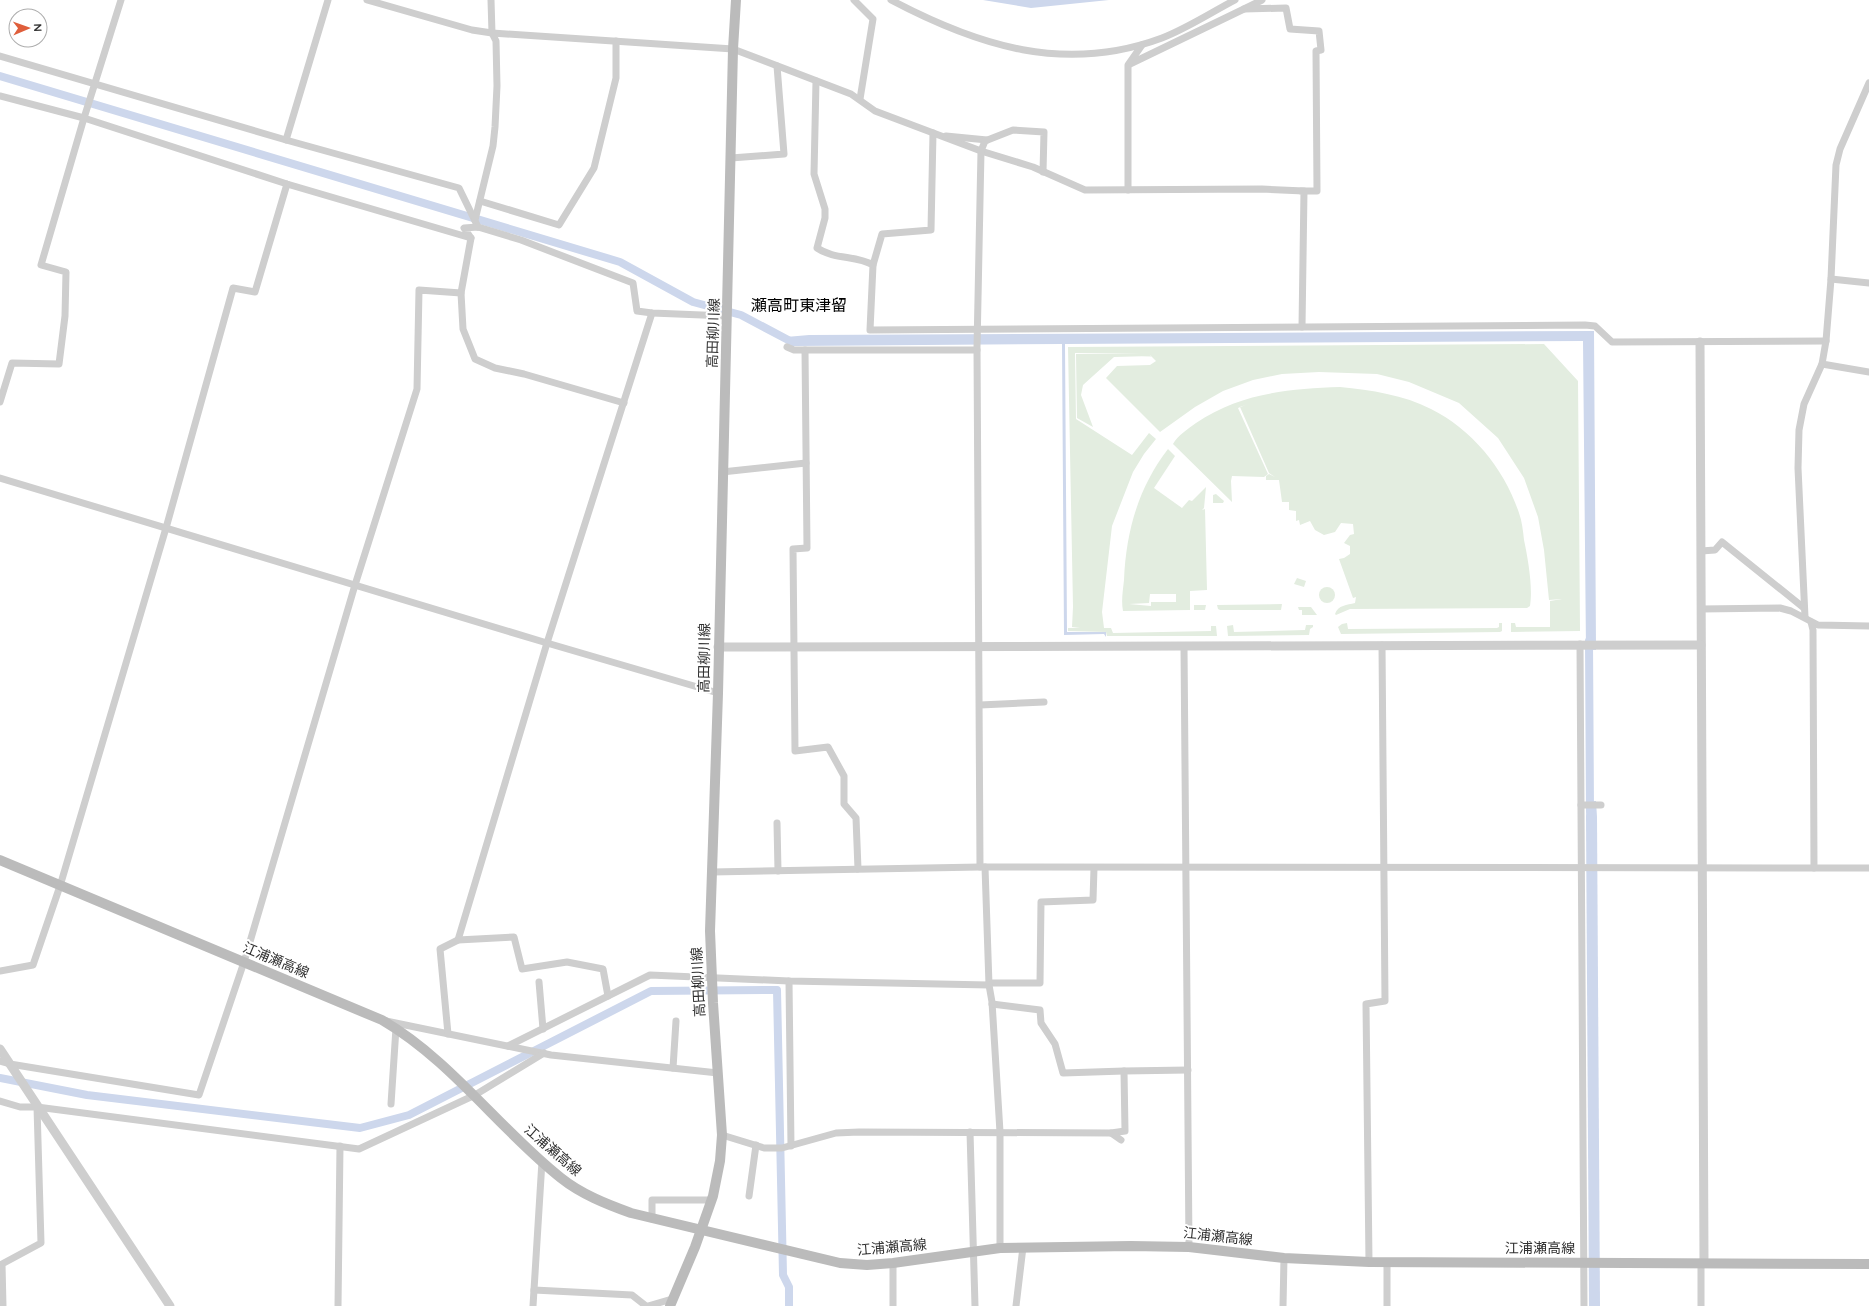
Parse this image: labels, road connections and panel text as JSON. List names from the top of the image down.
{
  "streets": {
    "main road": ["高田柳川線", "江浦瀬高線"]
  },
  "crossings": [
    ["高田柳川線", "江浦瀬高線"]
  ],
  "districts": ["瀬高町東津留"],
  "north": "right"
}
